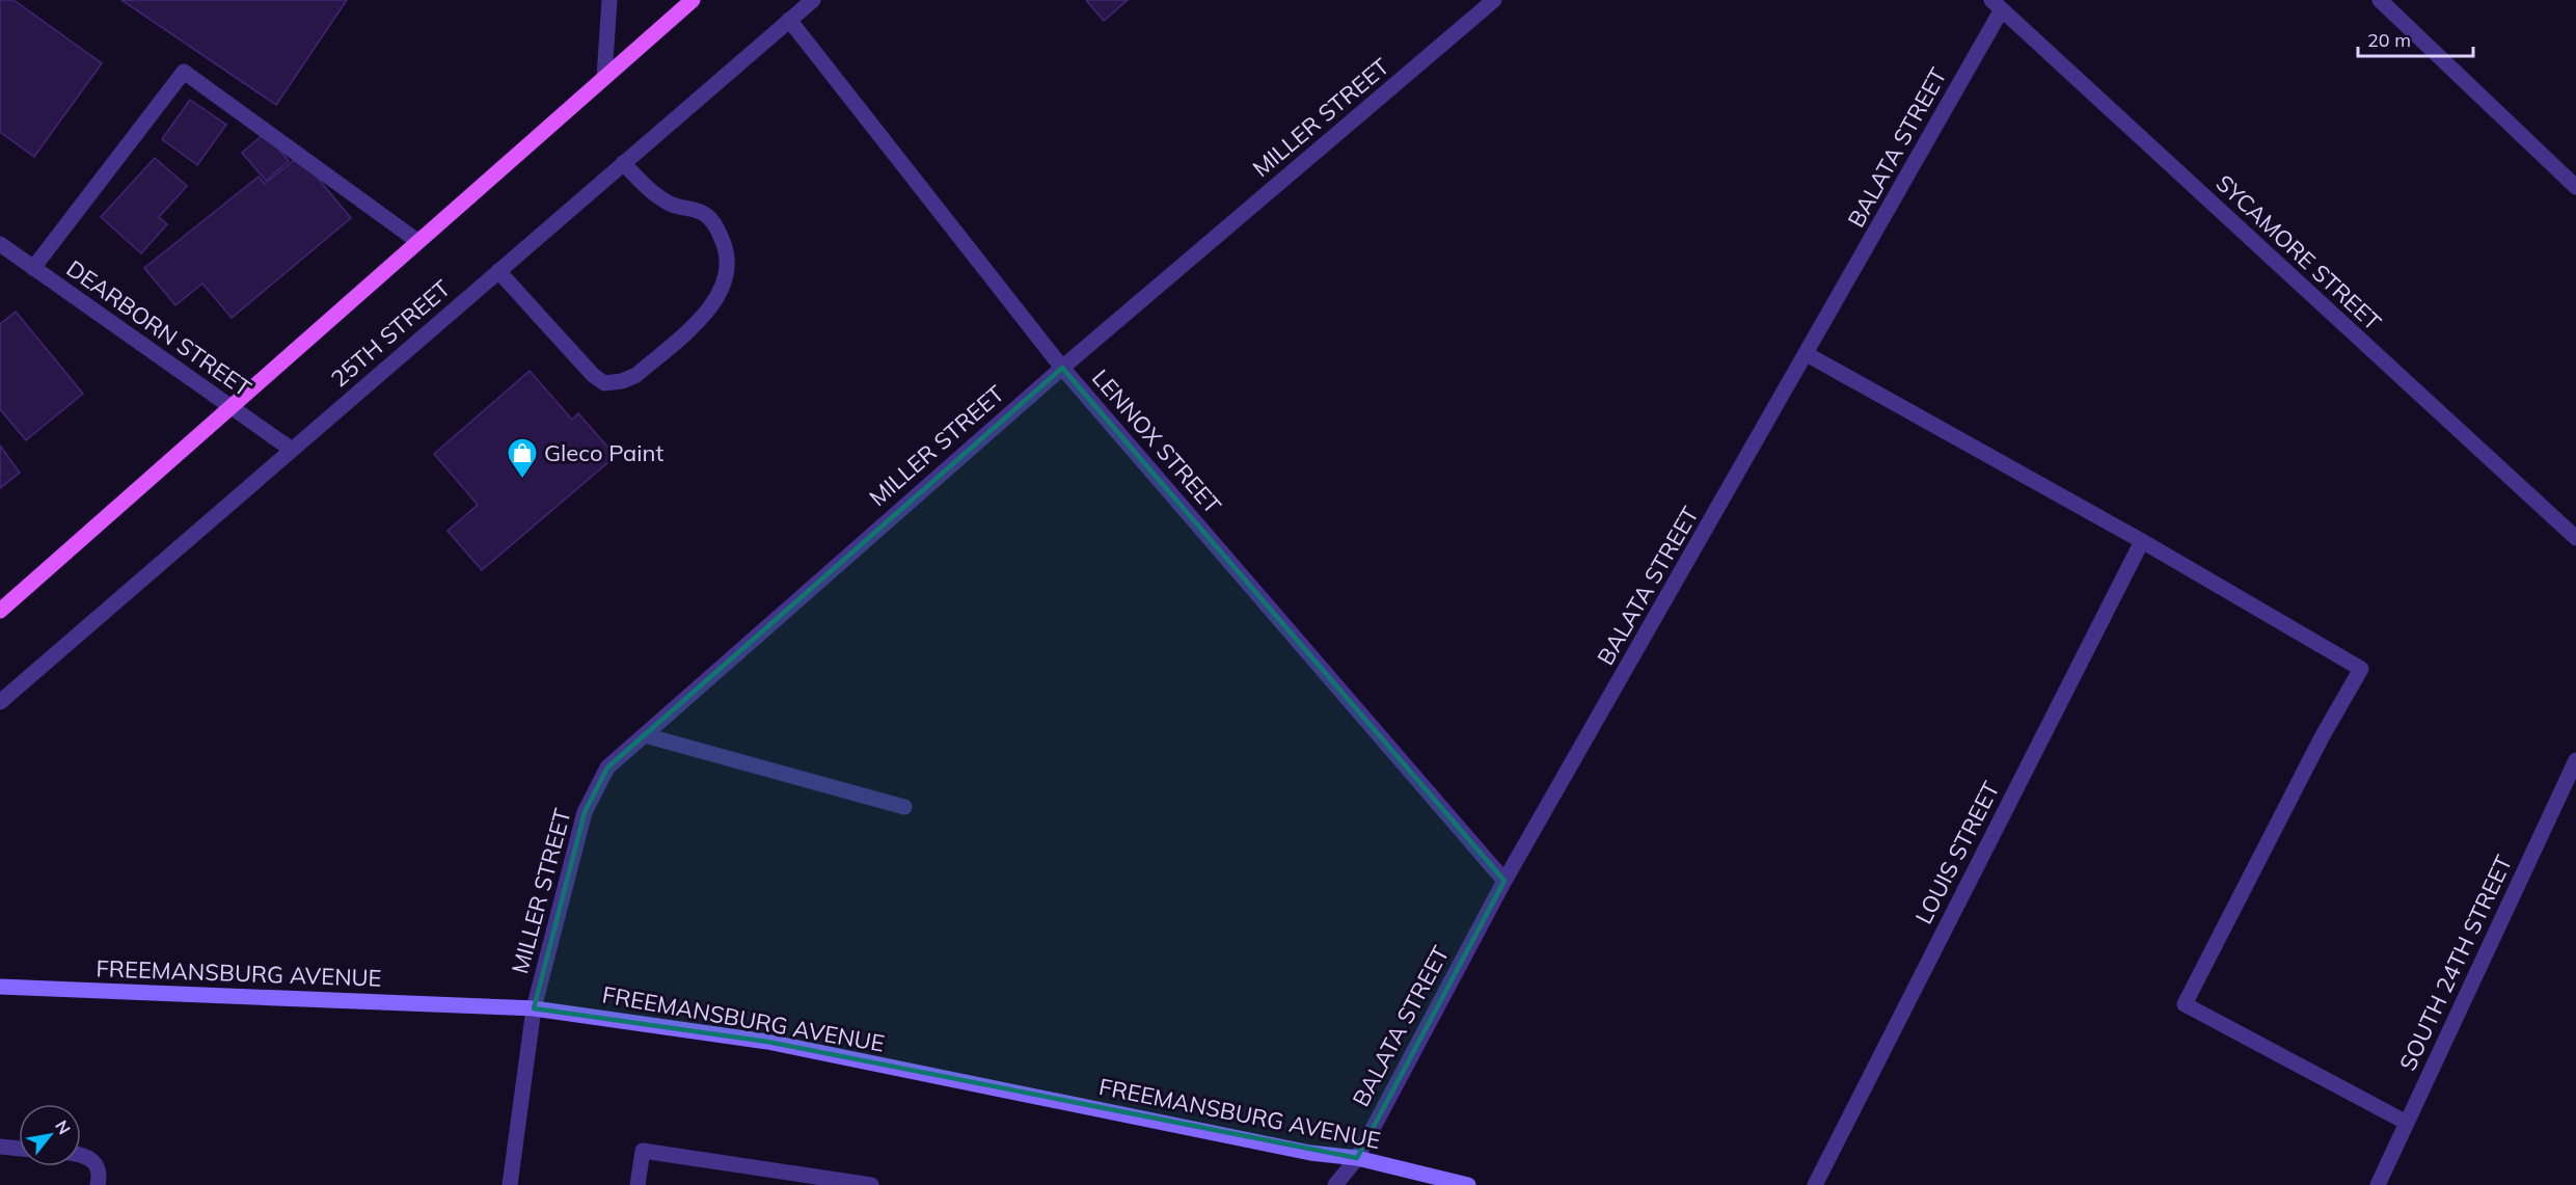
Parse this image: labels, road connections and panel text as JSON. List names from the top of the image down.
{
  "streets": {
    "main road": ["FREEMANSBURG AVENUE"],
    "street": [
      "MILLER STREET",
      "BALATA STREET",
      "SYCAMORE STREET",
      "DEARBORN STREET",
      "25TH STREET",
      "LENNOX STREET",
      "LOUIS STREET",
      "SOUTH 24TH STREET"
    ]
  },
  "crossings": [
    ["MILLER STREET", "LENNOX STREET"],
    ["MILLER STREET", "FREEMANSBURG AVENUE"],
    ["BALATA STREET", "SYCAMORE STREET"],
    ["BALATA STREET", "LENNOX STREET"],
    ["BALATA STREET", "FREEMANSBURG AVENUE"],
    ["DEARBORN STREET", "25TH STREET"],
    ["25TH STREET", "LENNOX STREET"]
  ],
  "places": {
    "shop": ["Gleco Paint"]
  },
  "scale_bar": "20 m",
  "north": "top right"
}
